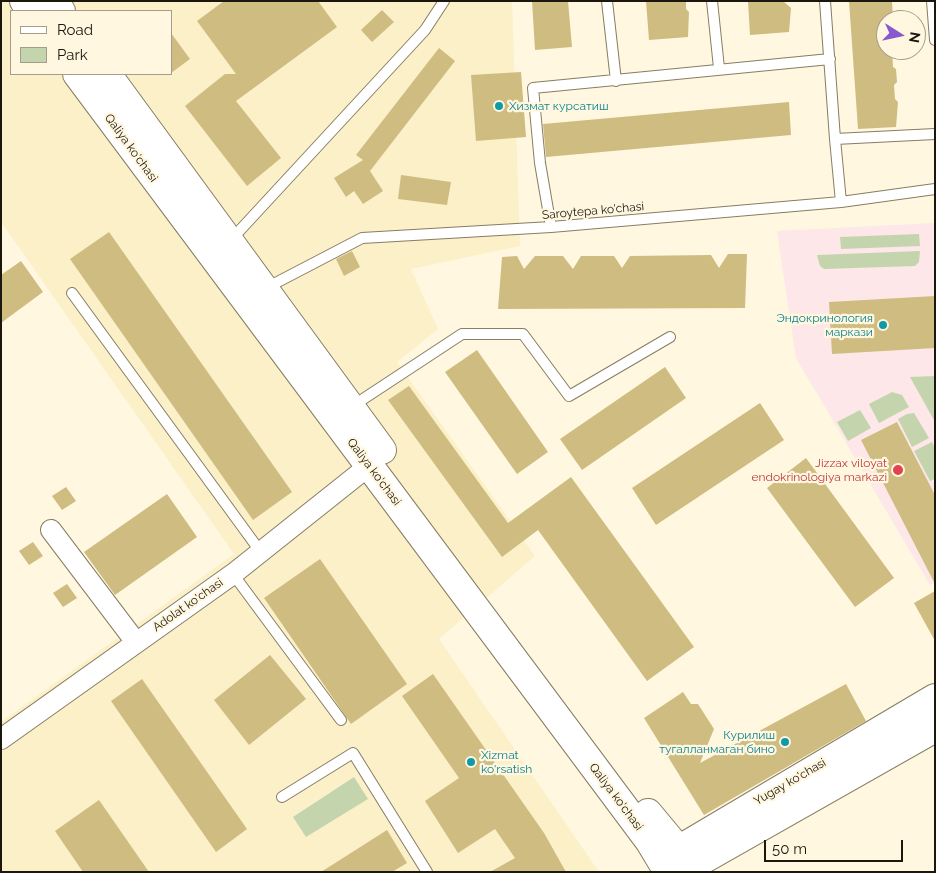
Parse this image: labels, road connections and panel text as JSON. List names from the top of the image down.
{
  "streets": {
    "main road": ["Qaliya ko'chasi", "Yugay ko'chasi"],
    "street": ["Adolat ko'chasi"],
    "lane": ["Saroytepa ko'chasi"]
  },
  "crossings": [
    ["Qaliya ko'chasi", "Saroytepa ko'chasi"],
    ["Qaliya ko'chasi", "Adolat ko'chasi"],
    ["Qaliya ko'chasi", "Yugay ko'chasi"]
  ],
  "places": [
    "Хизмат курсатиш",
    "Эндокринология маркази",
    "Jizzax viloyat endokrinologiya markazi",
    "Курилиш тугалланмаган бино",
    "Xizmat ko'rsatish"
  ],
  "legend": ["Road", "Park"],
  "scale_bar": "50 m",
  "north": "right"
}
